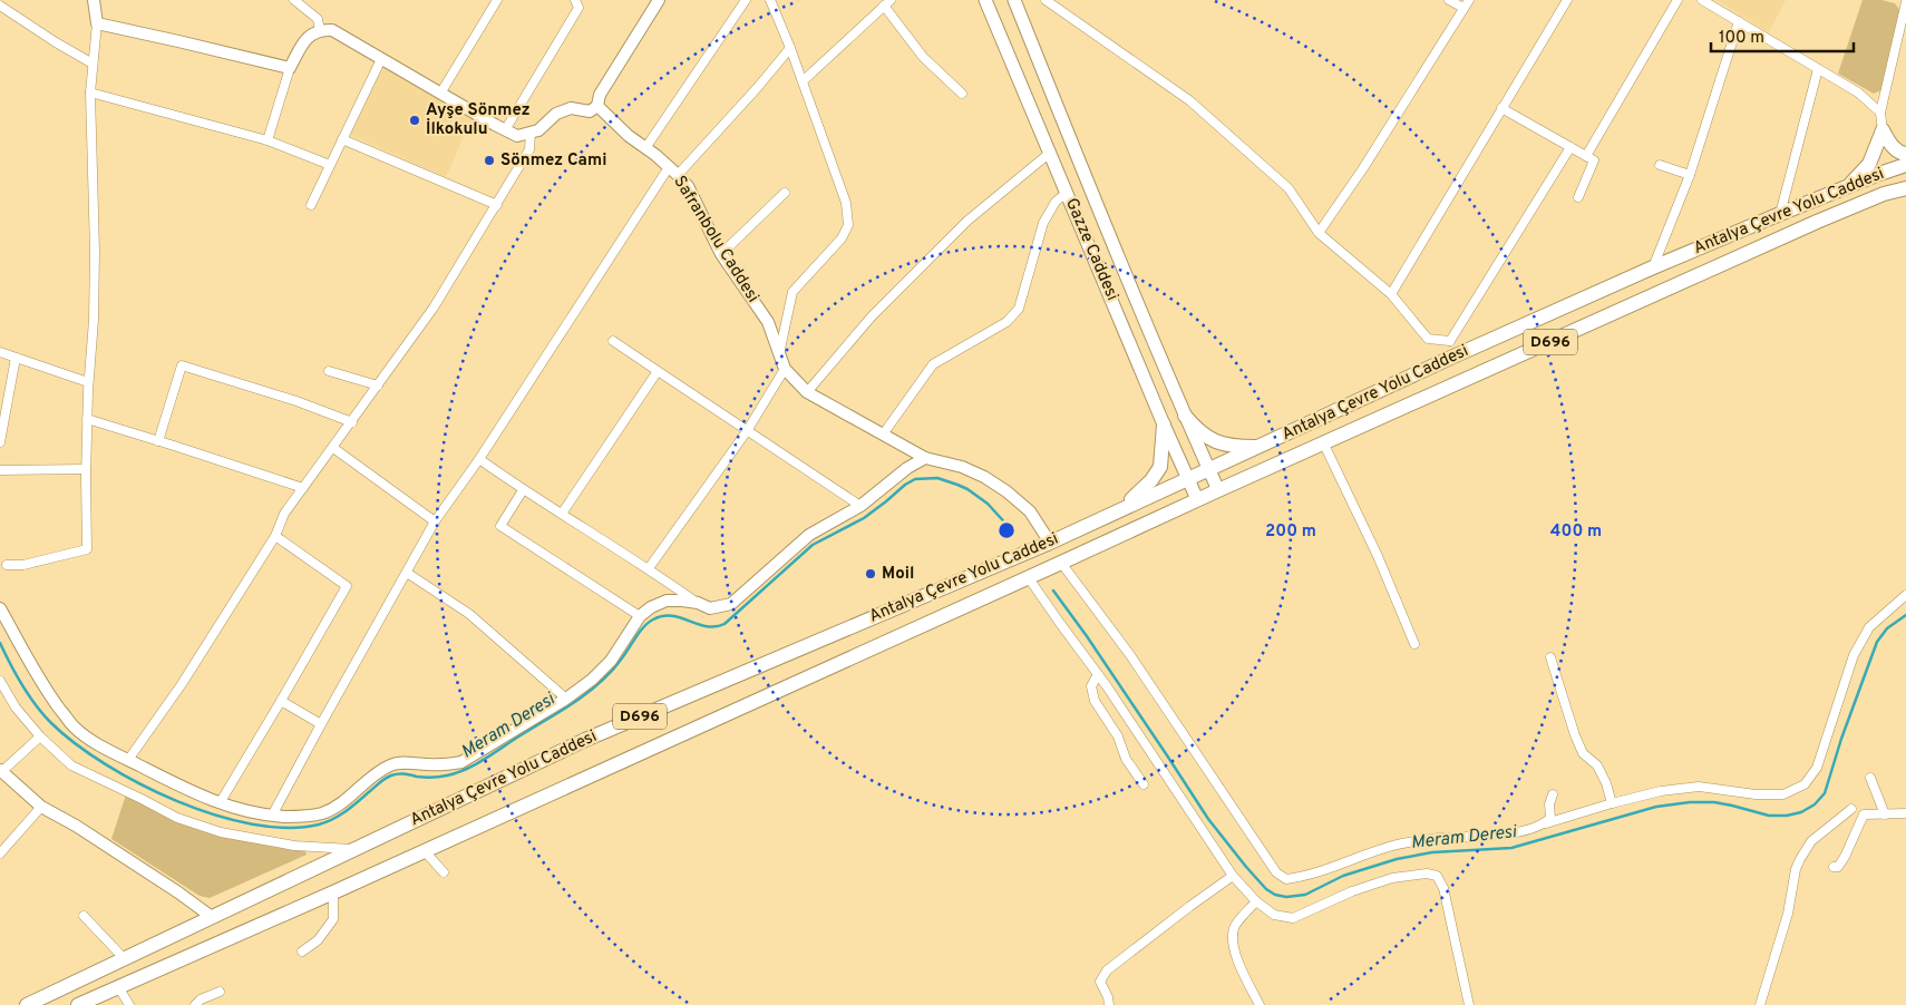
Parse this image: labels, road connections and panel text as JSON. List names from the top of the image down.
{
  "streets": {
    "highway": ["Antalya Çevre Yolu Caddesi", "D696"],
    "main road": ["Gazze Caddesi"],
    "street": ["Safranbolu Caddesi"]
  },
  "crossings": [
    ["Antalya Çevre Yolu Caddesi", "Safranbolu Caddesi"],
    ["Antalya Çevre Yolu Caddesi", "Gazze Caddesi"]
  ],
  "water": ["Meram Deresi"],
  "places": ["Ayşe Sönmez İlkokulu", "Sönmez Cami", "Moil"],
  "scale_bar": "100 m",
  "rings": ["200 m", "400 m"]
}
